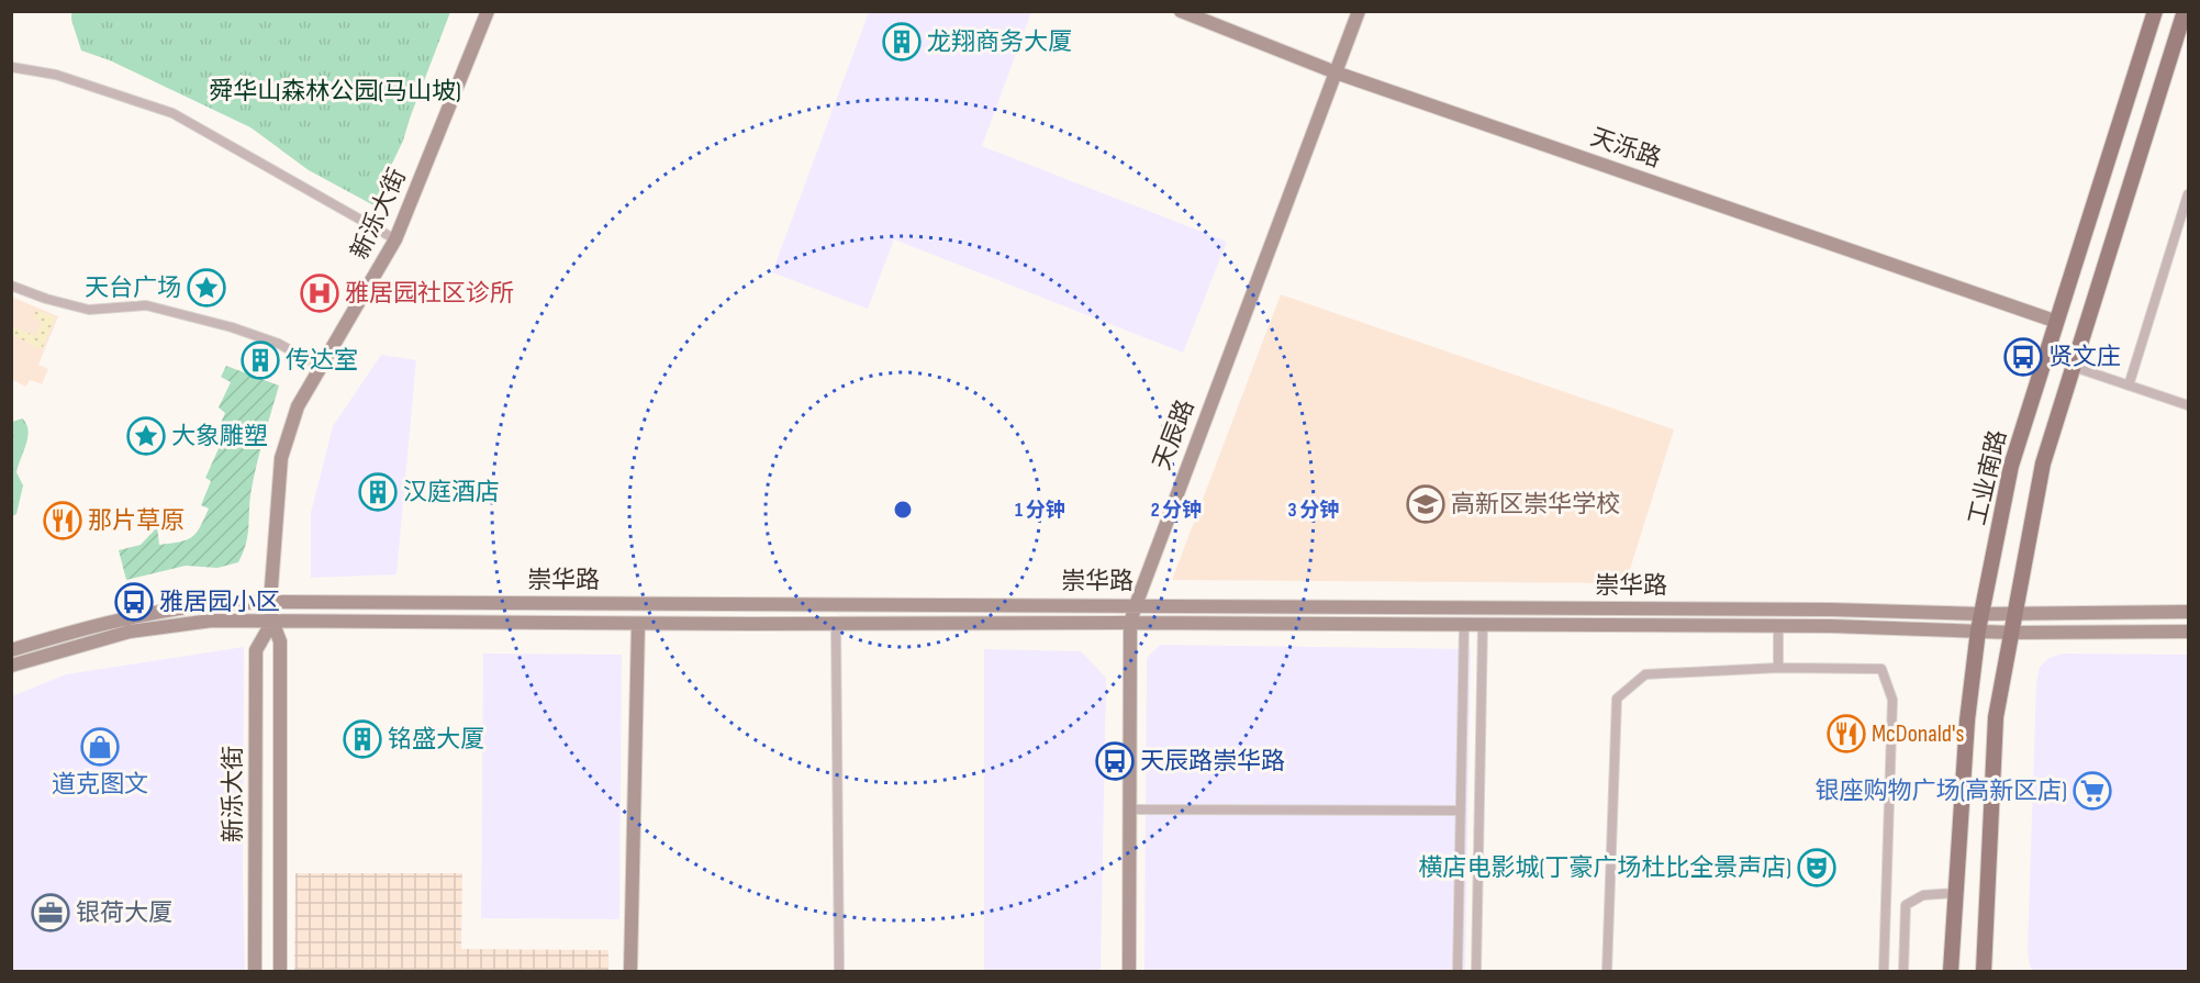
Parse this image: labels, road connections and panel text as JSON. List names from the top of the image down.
{
  "streets": {
    "main road": [
      "天泺路",
      "新泺大街",
      "天辰路",
      "工业南路",
      "崇华路"
    ]
  },
  "crossings": [
    ["天泺路", "天辰路"],
    ["天泺路", "工业南路"],
    ["新泺大街", "崇华路"],
    ["天辰路", "崇华路"],
    ["工业南路", "崇华路"]
  ],
  "parks": ["舜华山森林公园(马山坡)"],
  "places": {
    "building": [
      "龙翔商务大厦",
      "传达室",
      "汉庭酒店",
      "铭盛大厦"
    ],
    "place": ["天台广场", "大象雕塑"],
    "hospital": ["雅居园社区诊所"],
    "bus stop": ["贤文庄", "雅居园小区", "天辰路崇华路"],
    "school or university": ["高新区崇华学校"],
    "restaurant": ["那片草原", "McDonald's"],
    "shop": ["道克图文"],
    "supermarket": ["银座购物广场(高新区店)"],
    "theatre": ["横店电影城(丁豪广场杜比全景声店)"],
    "office": ["银荷大厦"]
  },
  "rings": ["1 分钟", "2 分钟", "3 分钟"]
}
